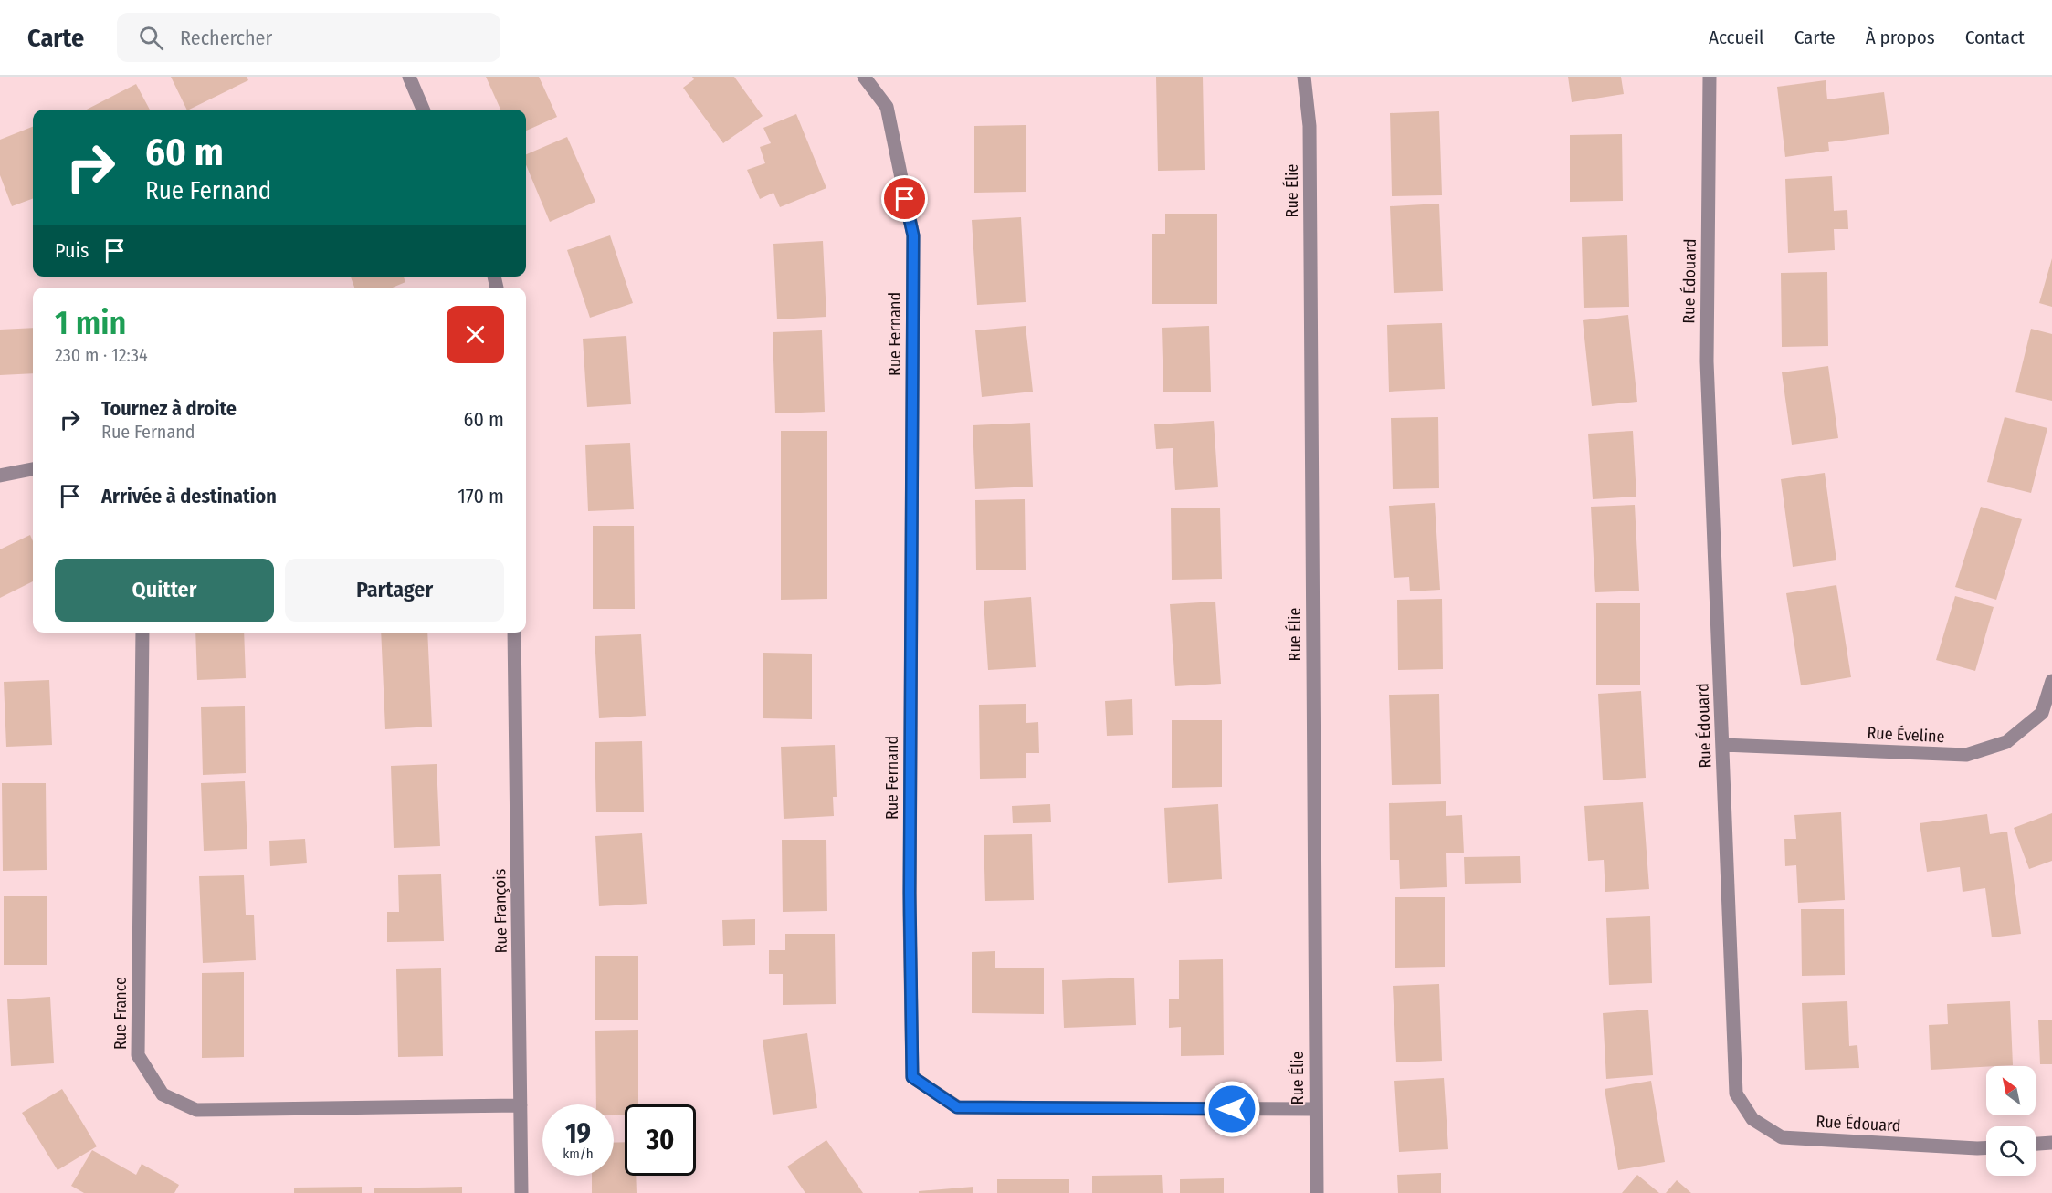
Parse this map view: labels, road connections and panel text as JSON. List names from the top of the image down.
{
  "streets": {
    "street": [
      "Rue Élie",
      "Rue Édouard",
      "Rue Fernand",
      "Rue Éveline",
      "Rue François",
      "Rue France"
    ]
  },
  "crossings": [
    ["Rue Élie", "Rue Fernand"],
    ["Rue Édouard", "Rue Éveline"],
    ["Rue François", "Rue France"]
  ],
  "north": "top left",
  "page": {
    "header": "Carte",
    "search": "Rechercher",
    "nav": [
      "Accueil",
      "Carte",
      "À propos",
      "Contact"
    ],
    "turn": ["60 m", "Rue Fernand"],
    "then": "Puis",
    "heading": ["1 min", "230 m · 12:34"],
    "list": [
      {
        "name": "Tournez à droite",
        "note": "Rue Fernand",
        "value": "60 m"
      },
      {
        "name": "Arrivée à destination",
        "value": "170 m"
      }
    ],
    "buttons": ["Quitter", "Partager"],
    "speed": "19 km/h",
    "limit": "30"
  }
}
